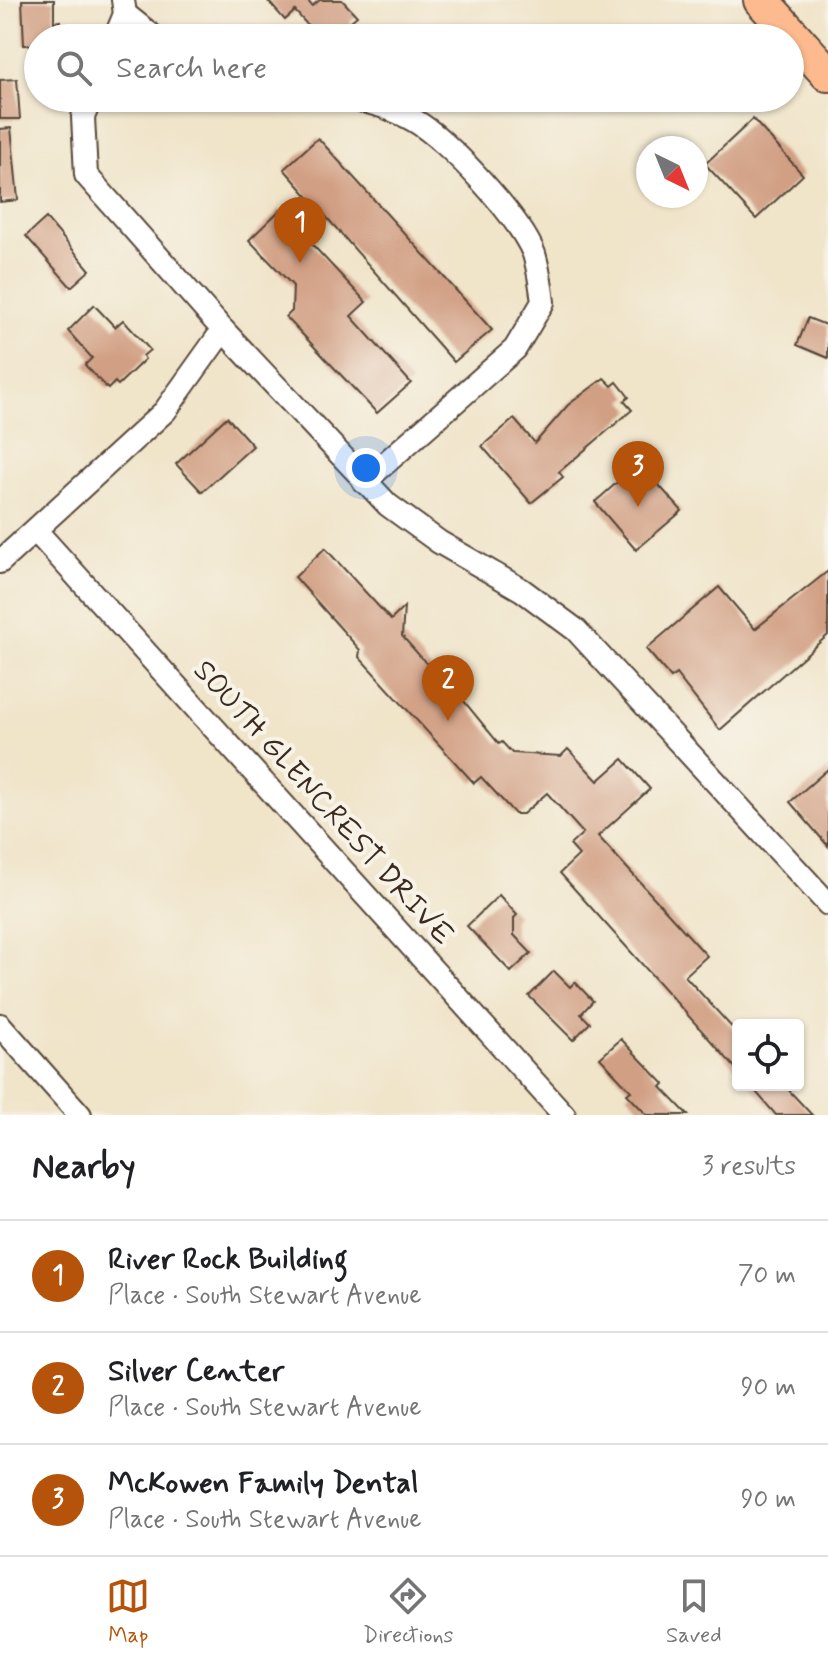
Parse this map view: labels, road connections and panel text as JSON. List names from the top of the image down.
{
  "streets": {
    "street": ["SOUTH GLENCREST DRIVE"]
  },
  "north": "bottom right",
  "page": {
    "search": "Search here",
    "pins": ["1", "3", "2"],
    "heading": ["Nearby", "3 results"],
    "list": [
      {
        "mark": "1",
        "name": "River Rock Building",
        "note": "Place · South Stewart Avenue",
        "value": "70 m"
      },
      {
        "mark": "2",
        "name": "Silver Center",
        "note": "Place · South Stewart Avenue",
        "value": "90 m"
      },
      {
        "mark": "3",
        "name": "McKowen Family Dental",
        "note": "Place · South Stewart Avenue",
        "value": "90 m"
      }
    ],
    "nav": ["Map", "Directions", "Saved"]
  }
}
